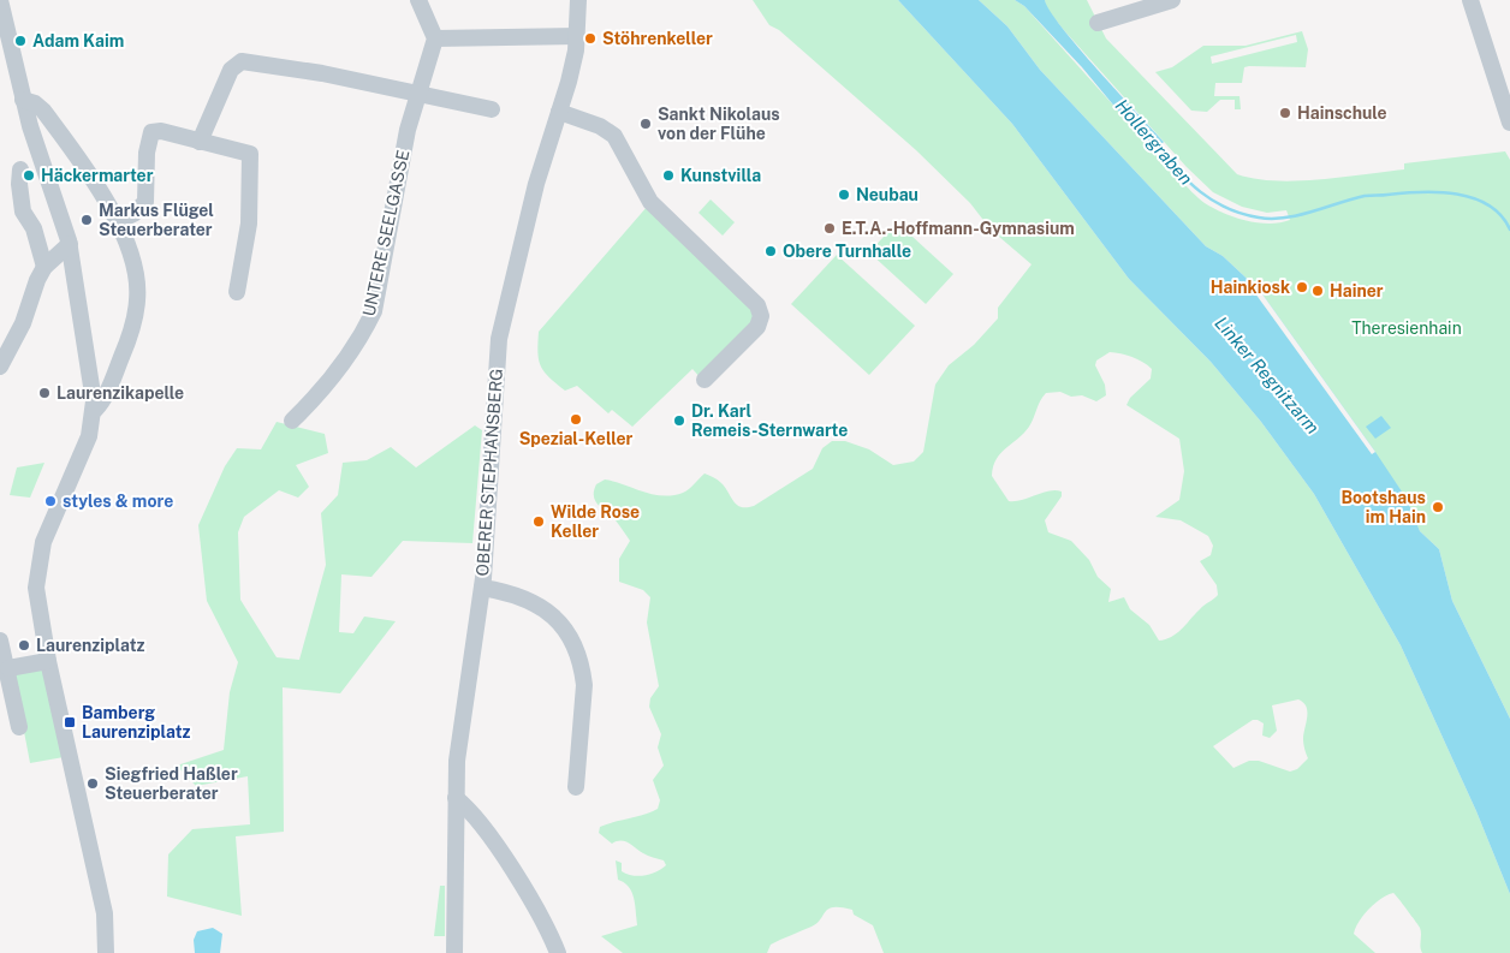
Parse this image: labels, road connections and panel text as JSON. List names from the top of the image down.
{
  "streets": {
    "street": ["UNTERE SEELGASSE", "OBERER STEPHANSBERG"]
  },
  "water": ["Hollergraben", "Linker Regnitzarm"],
  "parks": ["Theresienhain"],
  "places": {
    "other": [
      "Stöhrenkeller",
      "Adam Kaim",
      "Hainschule",
      "Sankt Nikolaus von der Flühe",
      "Häckermarter",
      "Kunstvilla",
      "Neubau",
      "Markus Flügel Steuerberater",
      "E.T.A.-Hoffmann-Gymnasium",
      "Obere Turnhalle",
      "Hainkiosk",
      "Hainer",
      "Laurenzikapelle",
      "Spezial-Keller",
      "Dr. Karl Remeis-Sternwarte",
      "styles & more",
      "Bootshaus im Hain",
      "Wilde Rose Keller",
      "Laurenziplatz",
      "Siegfried Haßler Steuerberater"
    ],
    "transit": ["Bamberg Laurenziplatz"]
  }
}
